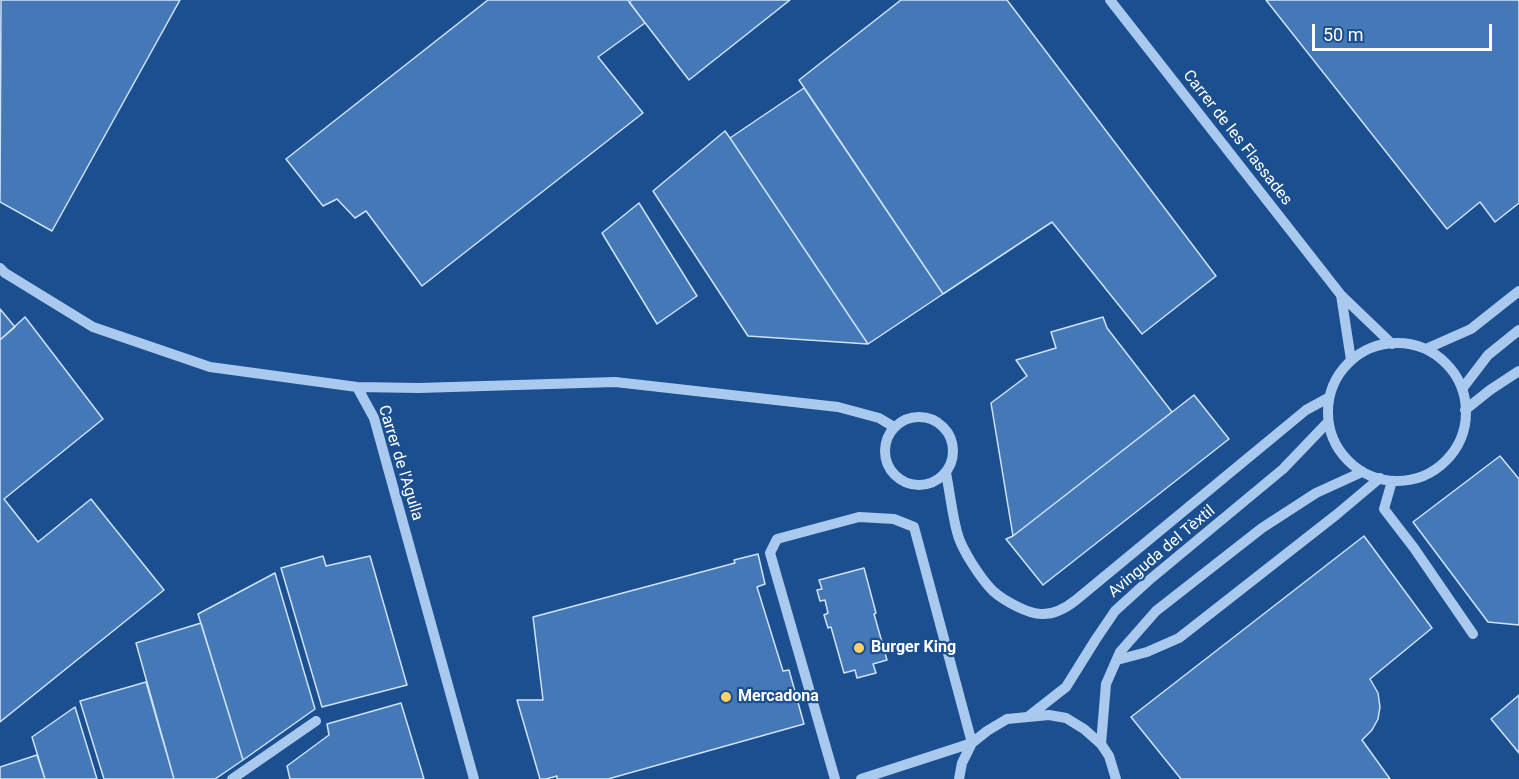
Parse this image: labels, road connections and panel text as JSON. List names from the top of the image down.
{
  "streets": {
    "street": ["Carrer de les Flassades", "Carrer de l'Agulla", "Avinguda del Tèxtil"]
  },
  "crossings": [
    ["Carrer de les Flassades", "Avinguda del Tèxtil"]
  ],
  "places": ["Burger King", "Mercadona"],
  "scale_bar": "50 m"
}
